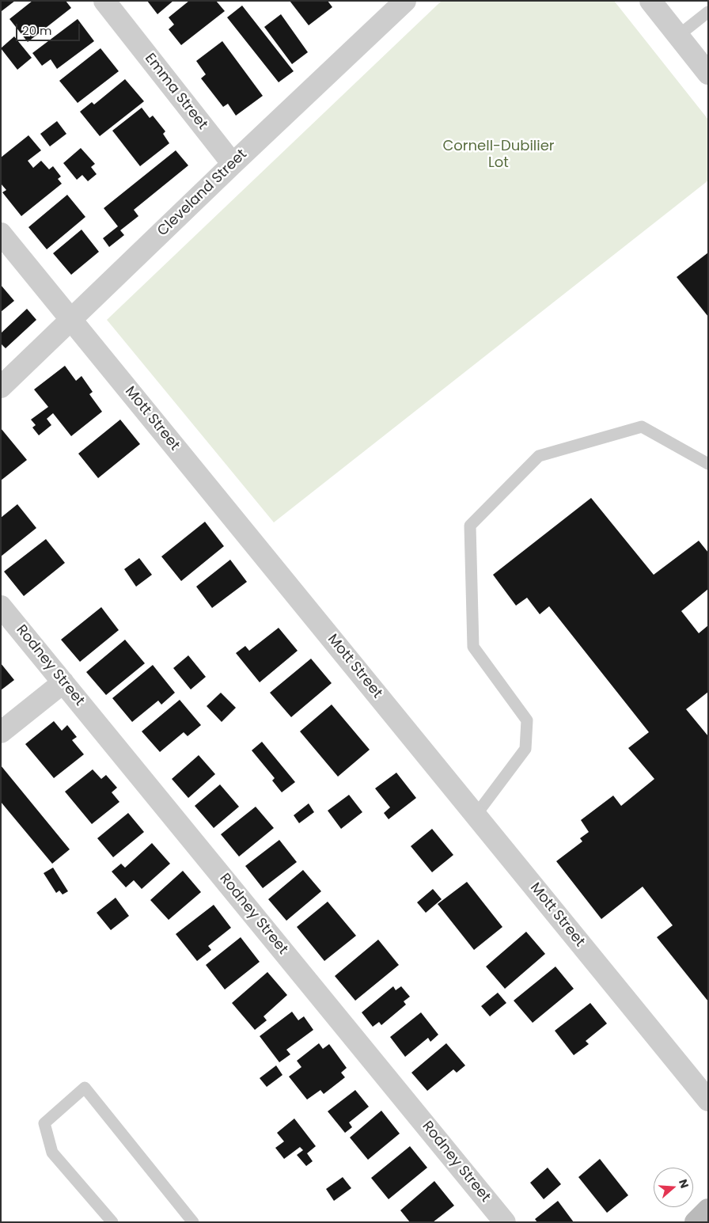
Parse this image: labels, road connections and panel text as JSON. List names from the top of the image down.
{
  "streets": {
    "street": [
      "Emma Street",
      "Cleveland Street",
      "Mott Street",
      "Rodney Street"
    ]
  },
  "crossings": [
    ["Emma Street", "Cleveland Street"],
    ["Cleveland Street", "Mott Street"]
  ],
  "parks": ["Cornell-Dubilier Lot"],
  "scale_bar": "20 m",
  "north": "right"
}
